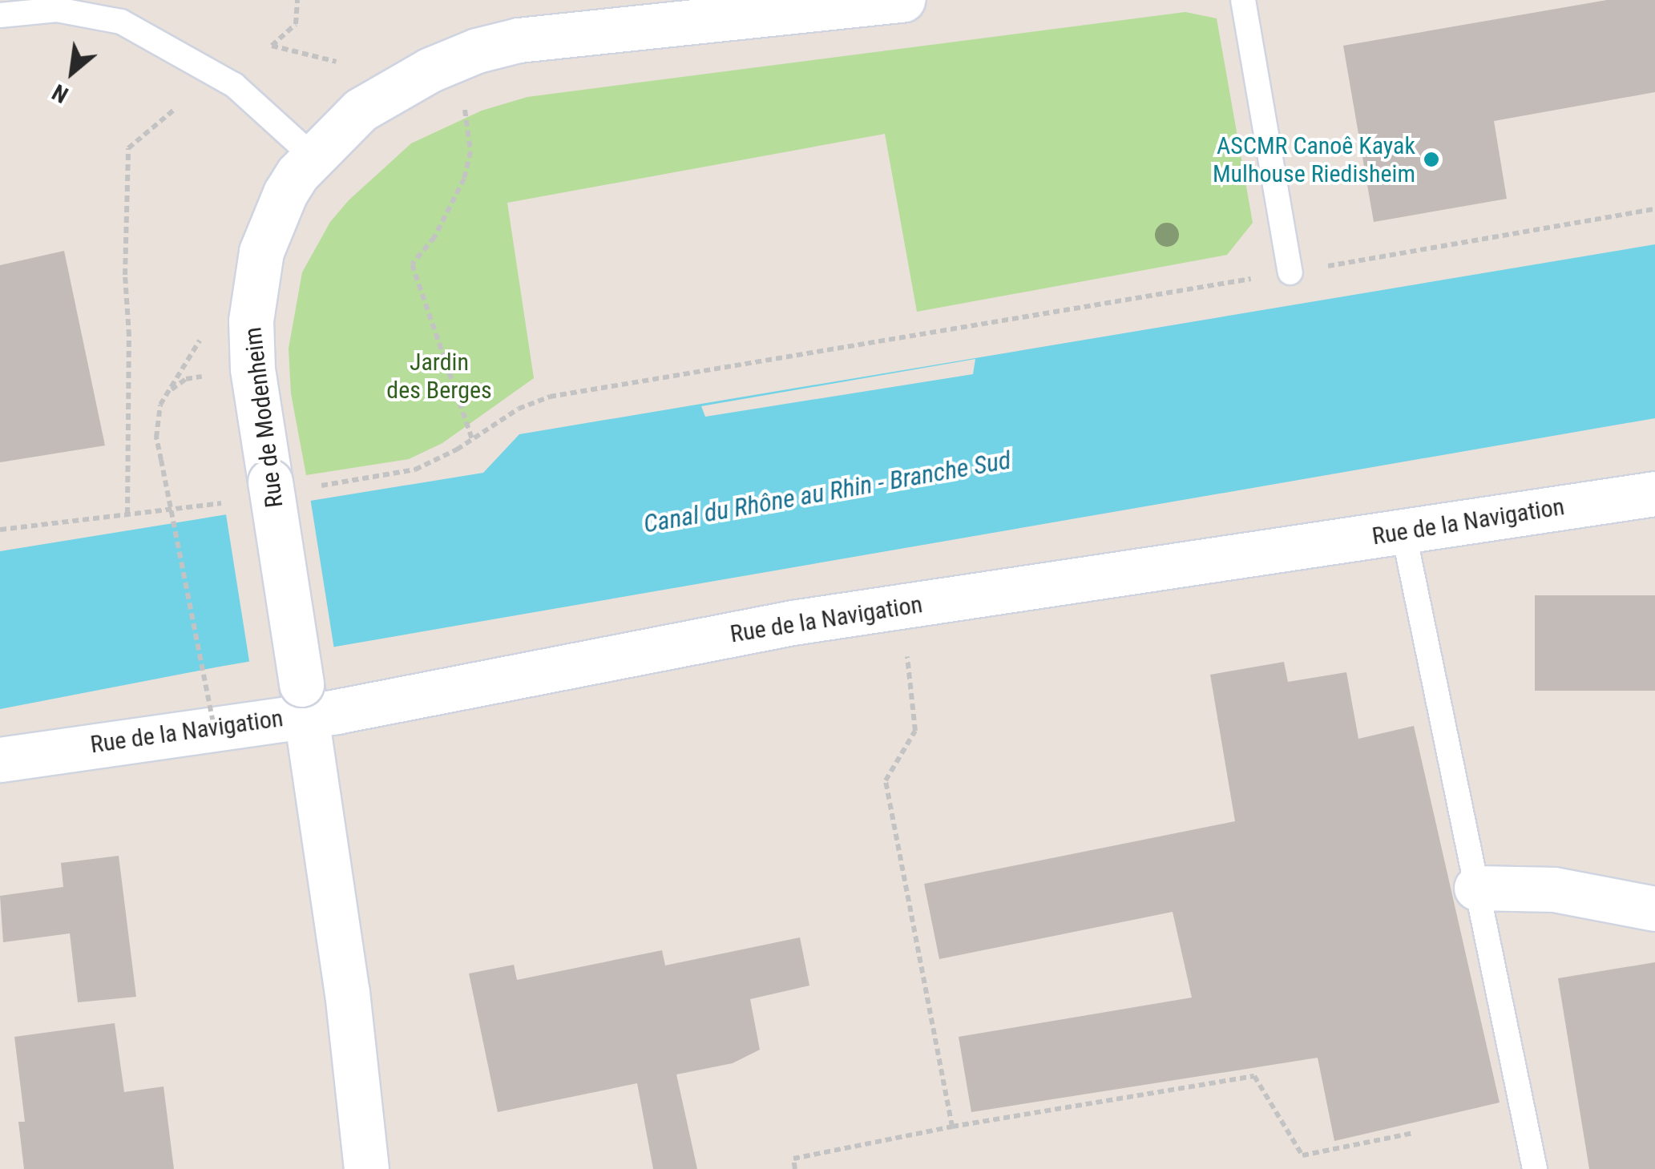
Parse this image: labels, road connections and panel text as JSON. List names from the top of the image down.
{
  "streets": {
    "street": ["Rue de Modenheim", "Rue de la Navigation"]
  },
  "crossings": [
    ["Rue de Modenheim", "Rue de la Navigation"]
  ],
  "water": ["Canal du Rhône au Rhin - Branche Sud"],
  "parks": ["Jardin des Berges"],
  "places": ["ASCMR Canoê Kayak Mulhouse Riedisheim"],
  "north": "bottom left"
}
